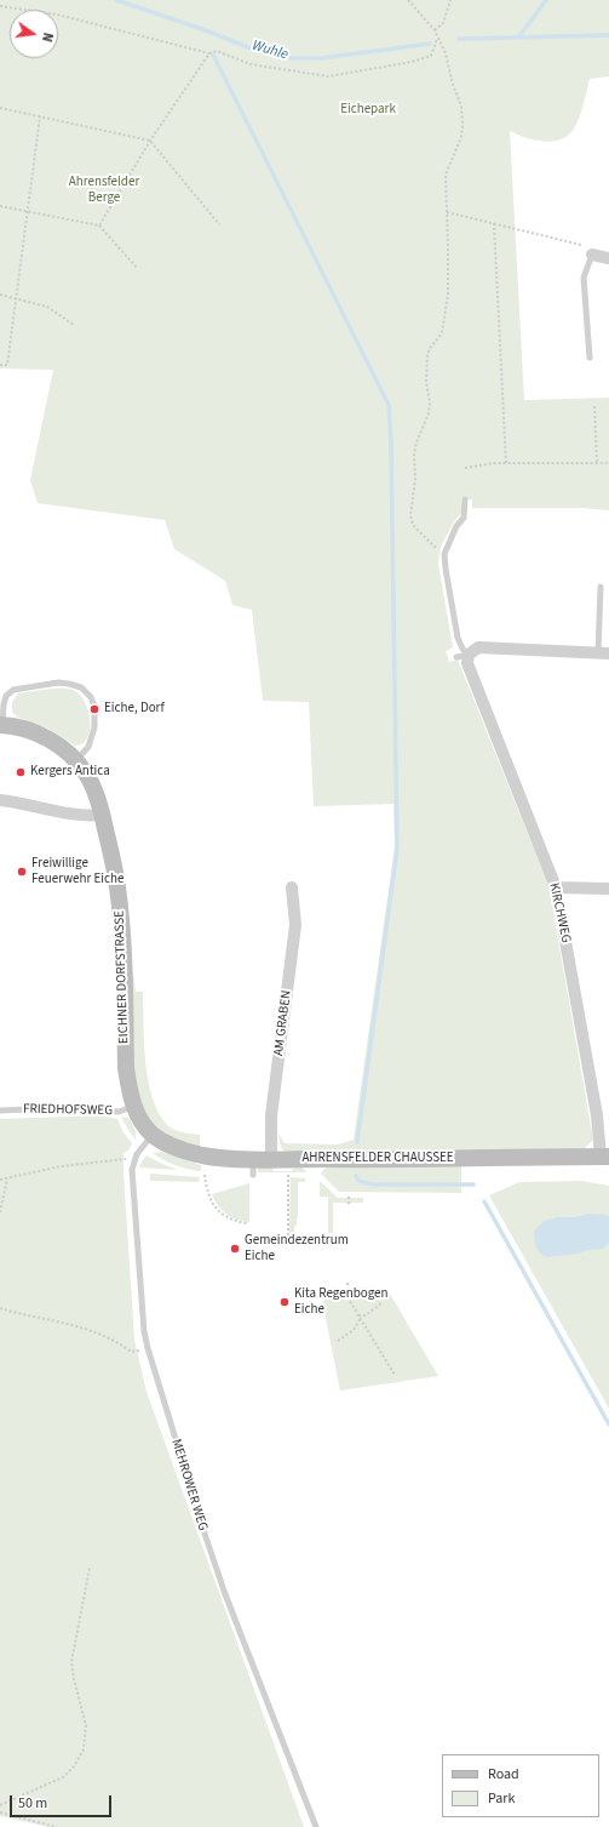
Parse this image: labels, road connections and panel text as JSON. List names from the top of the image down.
{
  "streets": {
    "main road": ["EICHNER DORFSTRASSE", "AHRENSFELDER CHAUSSEE"],
    "street": ["KIRCHWEG", "AM GRABEN"],
    "lane": ["FRIEDHOFSWEG", "MEHROWER WEG"]
  },
  "crossings": [
    ["KIRCHWEG", "AHRENSFELDER CHAUSSEE"],
    ["EICHNER DORFSTRASSE", "FRIEDHOFSWEG"],
    ["EICHNER DORFSTRASSE", "AHRENSFELDER CHAUSSEE"],
    ["EICHNER DORFSTRASSE", "MEHROWER WEG"],
    ["AM GRABEN", "AHRENSFELDER CHAUSSEE"],
    ["AHRENSFELDER CHAUSSEE", "MEHROWER WEG"]
  ],
  "water": ["Wuhle"],
  "parks": ["Eichepark", "Ahrensfelder Berge"],
  "places": [
    "Eiche, Dorf",
    "Kergers Antica",
    "Freiwillige Feuerwehr Eiche",
    "Gemeindezentrum Eiche",
    "Kita Regenbogen Eiche"
  ],
  "legend": ["Road", "Park"],
  "scale_bar": "50 m",
  "north": "right"
}
